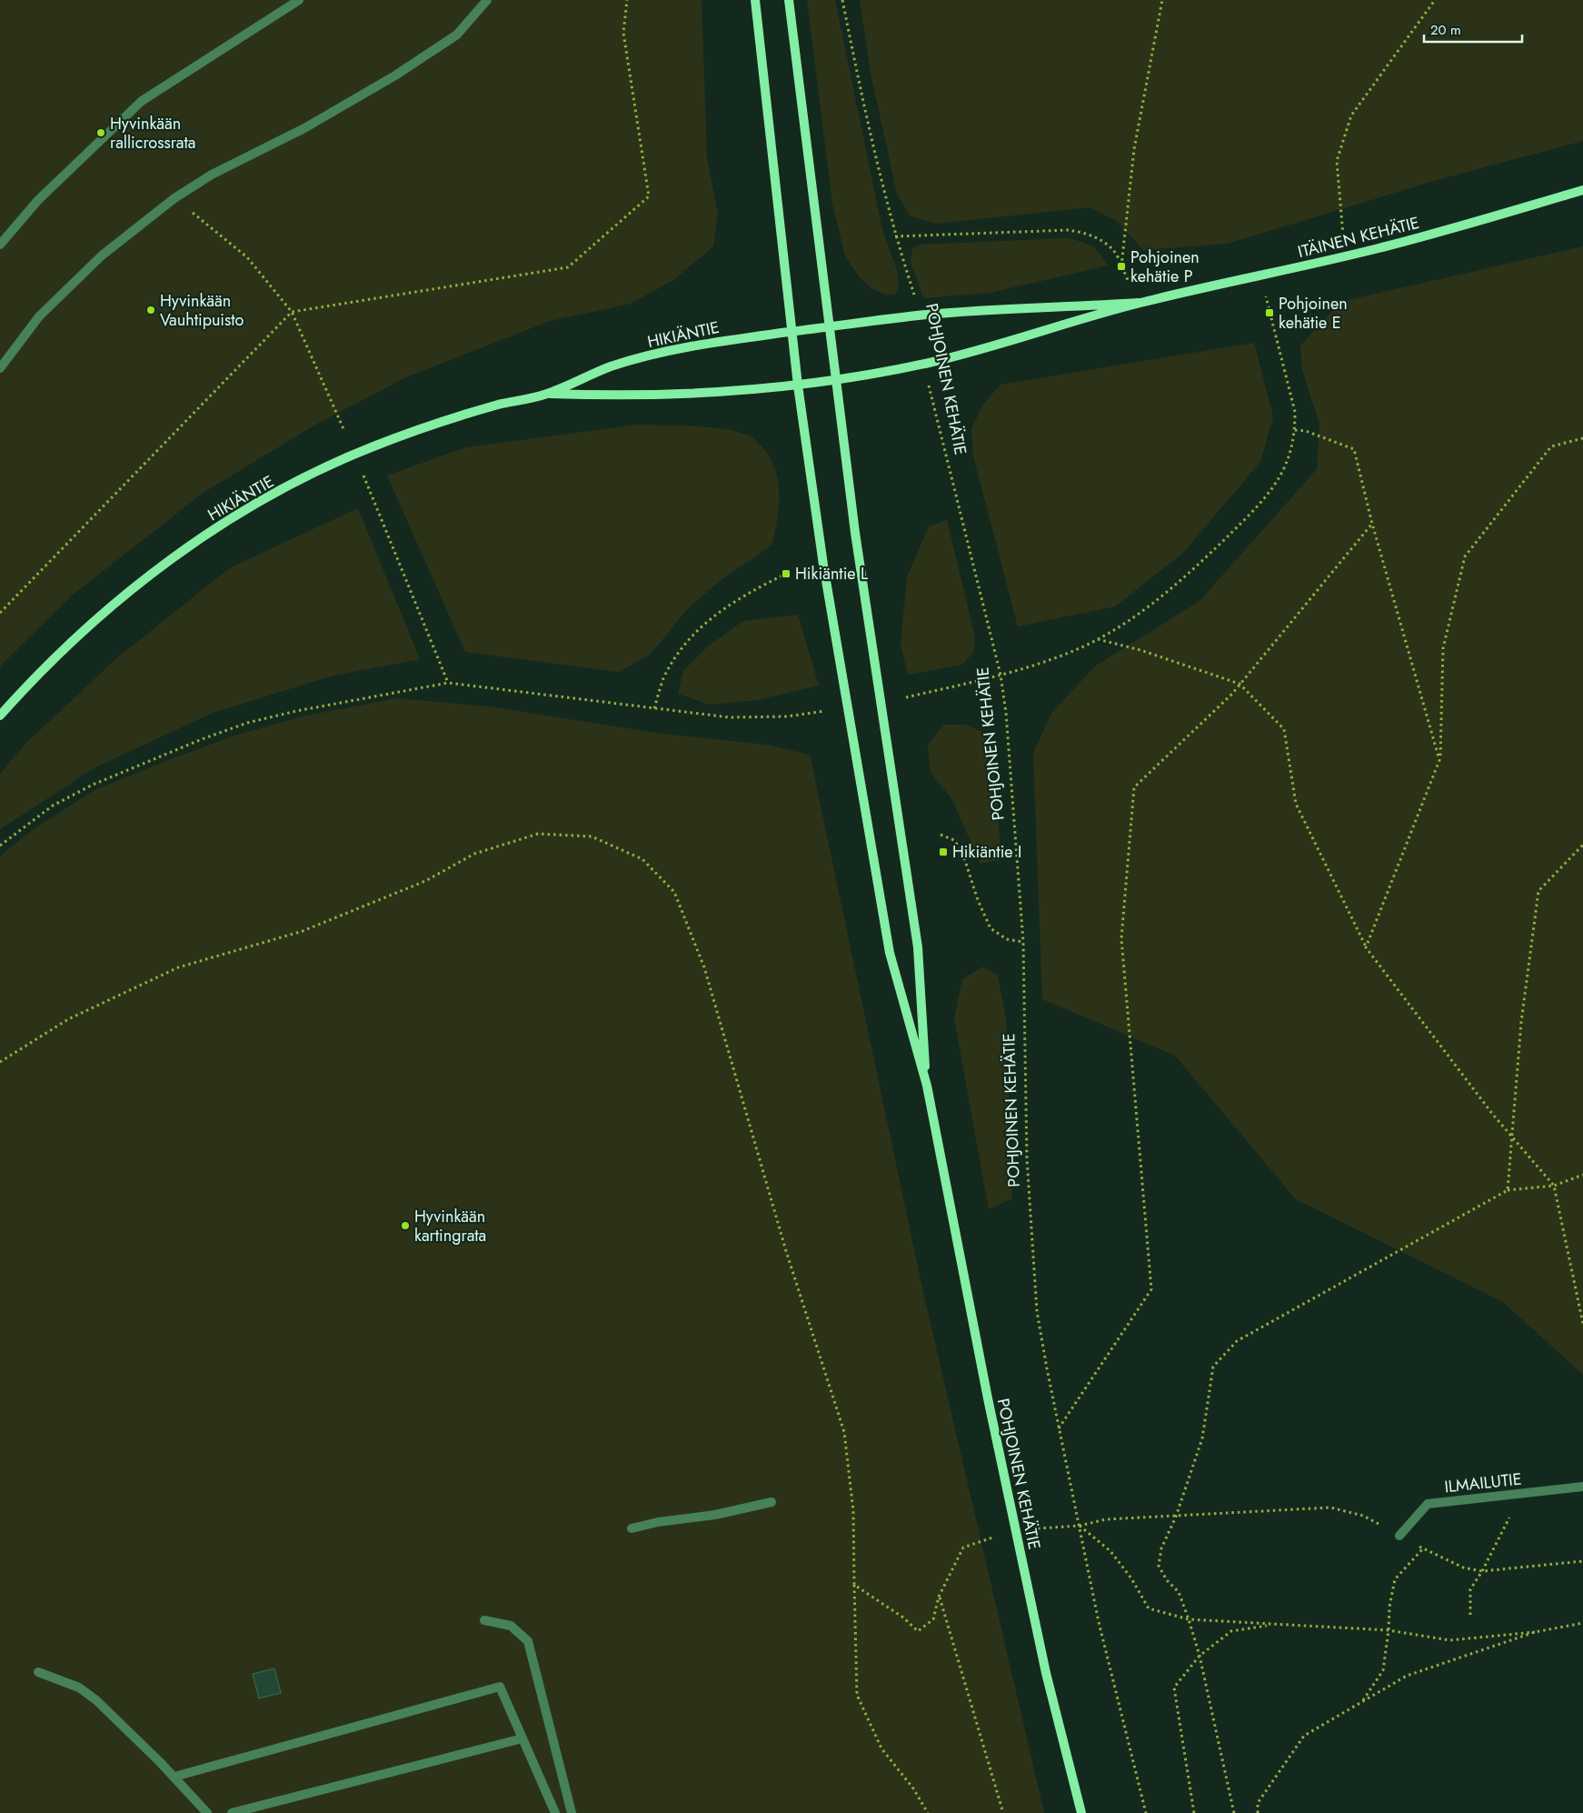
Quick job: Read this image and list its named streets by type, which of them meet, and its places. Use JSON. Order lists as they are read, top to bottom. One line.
{"streets":{"main road":["ITÄINEN KEHÄTIE","HIKIÄNTIE","POHJOINEN KEHÄTIE"],"street":["ILMAILUTIE"]},"crossings":[["ITÄINEN KEHÄTIE","HIKIÄNTIE"],["ITÄINEN KEHÄTIE","POHJOINEN KEHÄTIE"],["HIKIÄNTIE","POHJOINEN KEHÄTIE"]],"places":{"other":["Hyvinkään rallicrossrata","Hyvinkään Vauhtipuisto","Hyvinkään kartingrata"],"transit":["Pohjoinen kehätie P","Pohjoinen kehätie E","Hikiäntie L","Hikiäntie I"]},"scale_bar":"20 m"}
